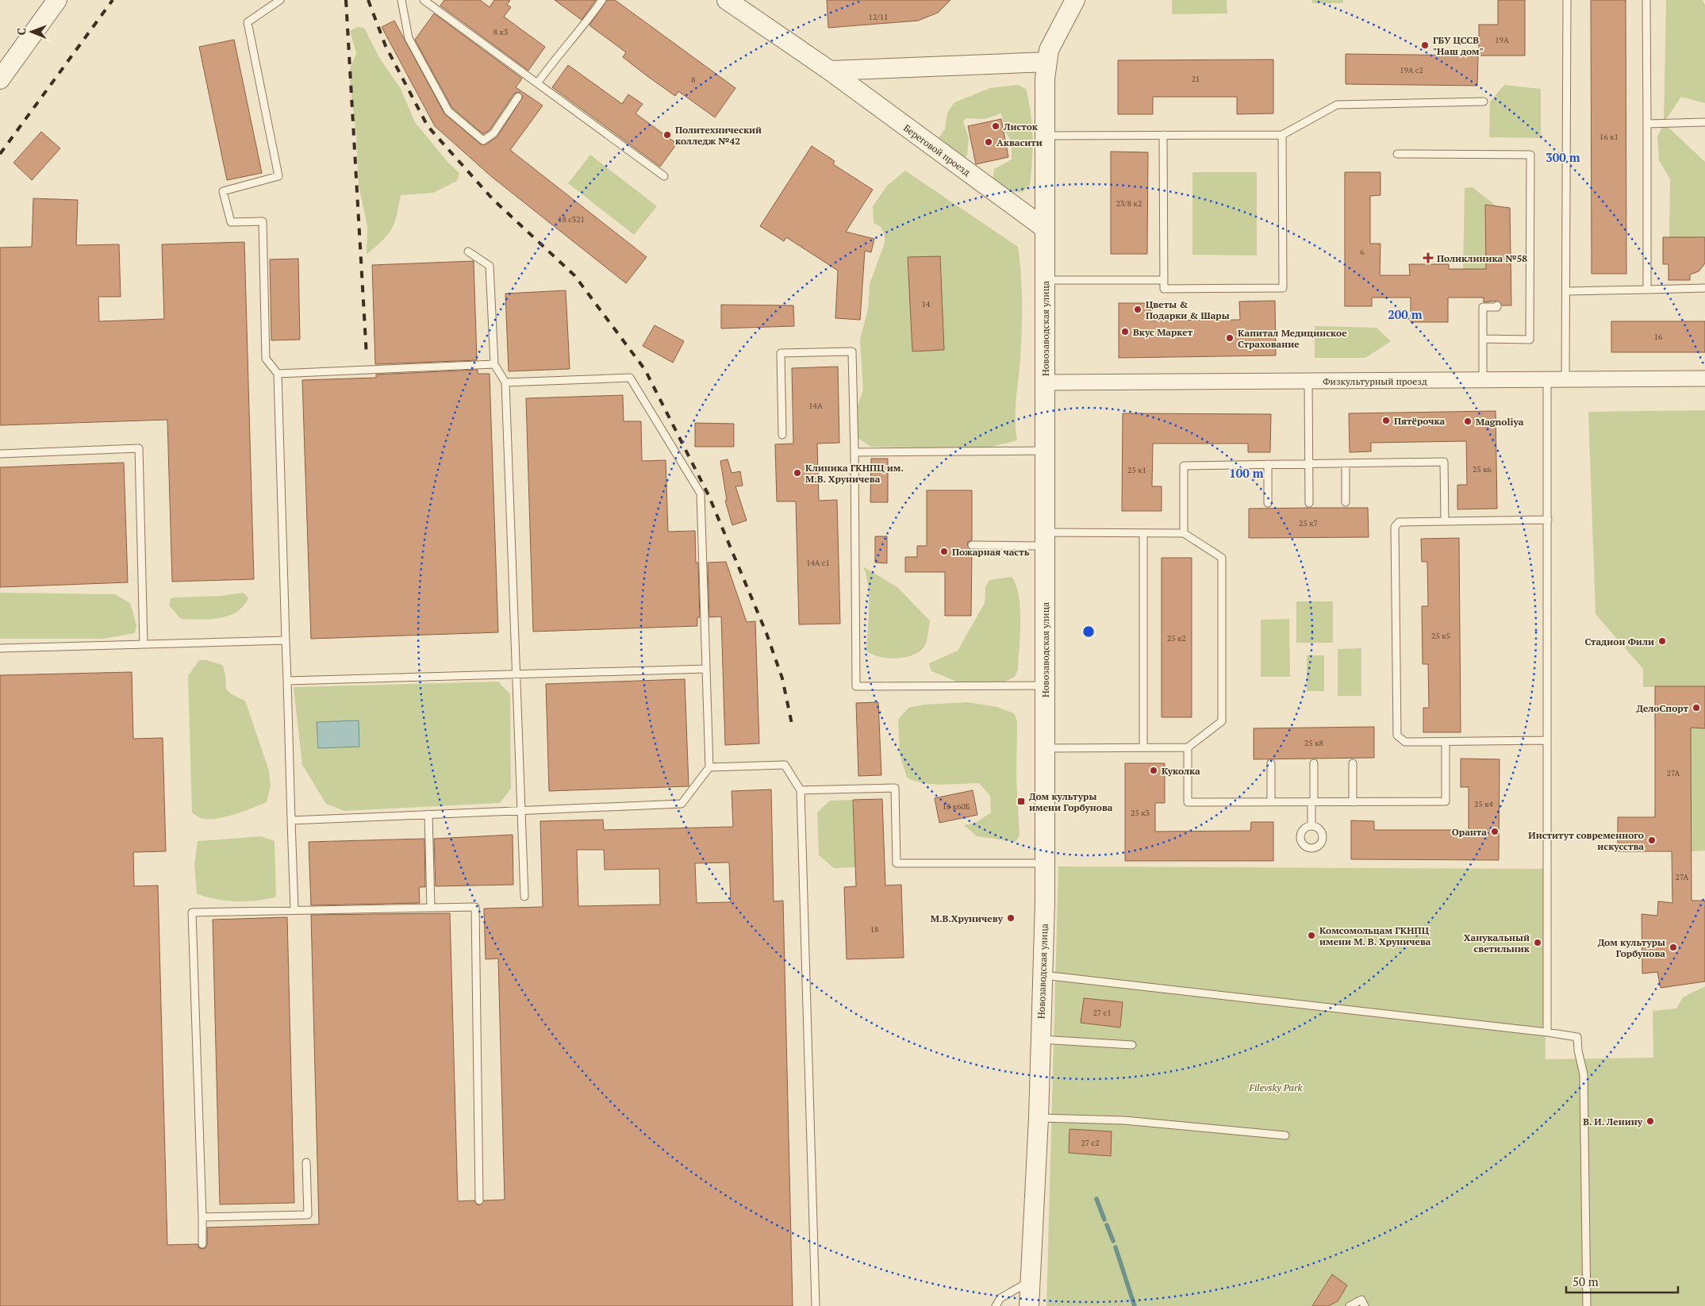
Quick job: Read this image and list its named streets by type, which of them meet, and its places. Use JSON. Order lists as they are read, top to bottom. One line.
{"streets":{"street":["Береговой проезд","Новозаводская улица","Физкультурный проезд"]},"crossings":[["Береговой проезд","Новозаводская улица"],["Новозаводская улица","Физкультурный проезд"]],"parks":["Filevsky Park"],"places":{"other":["ГБУ ЦССВ \"Наш дом\"","Листок","Политехнический колледж №42","Аквасити","Цветы & Подарки & Шары","Вкус Маркет","Капитал Медицинское Страхование","Пятёрочка","Magnoliya","Клиника ГКНПЦ им. М.В. Хруничева","Пожарная часть","Стадион Фили","ДелоСпорт","Куколка","Оранта","Институт современного искусства","М.В.Хруничеву","Комсомольцам ГКНПЦ имени М. В. Хруничева","Ханукальный светильник","Дом культуры Горбунова","В. И. Ленину"],"health":["Поликлиника №58"],"transit":["Дом культуры имени Горбунова"]},"house_numbers":["12/11","8 к3","19А","19А с2","21","8","16 к1","23/8 к2","18 с321","6","14","16","14А","25 к6","25 к1","25 к7","14А с1","25 к5","25 к2","25 к8","27А","25 к4","18 к60Б","25 к3","27А","18","27 с1","27 с2"],"scale_bar":"50 m","north":"left","rings":["300 m","200 m","100 m"]}
